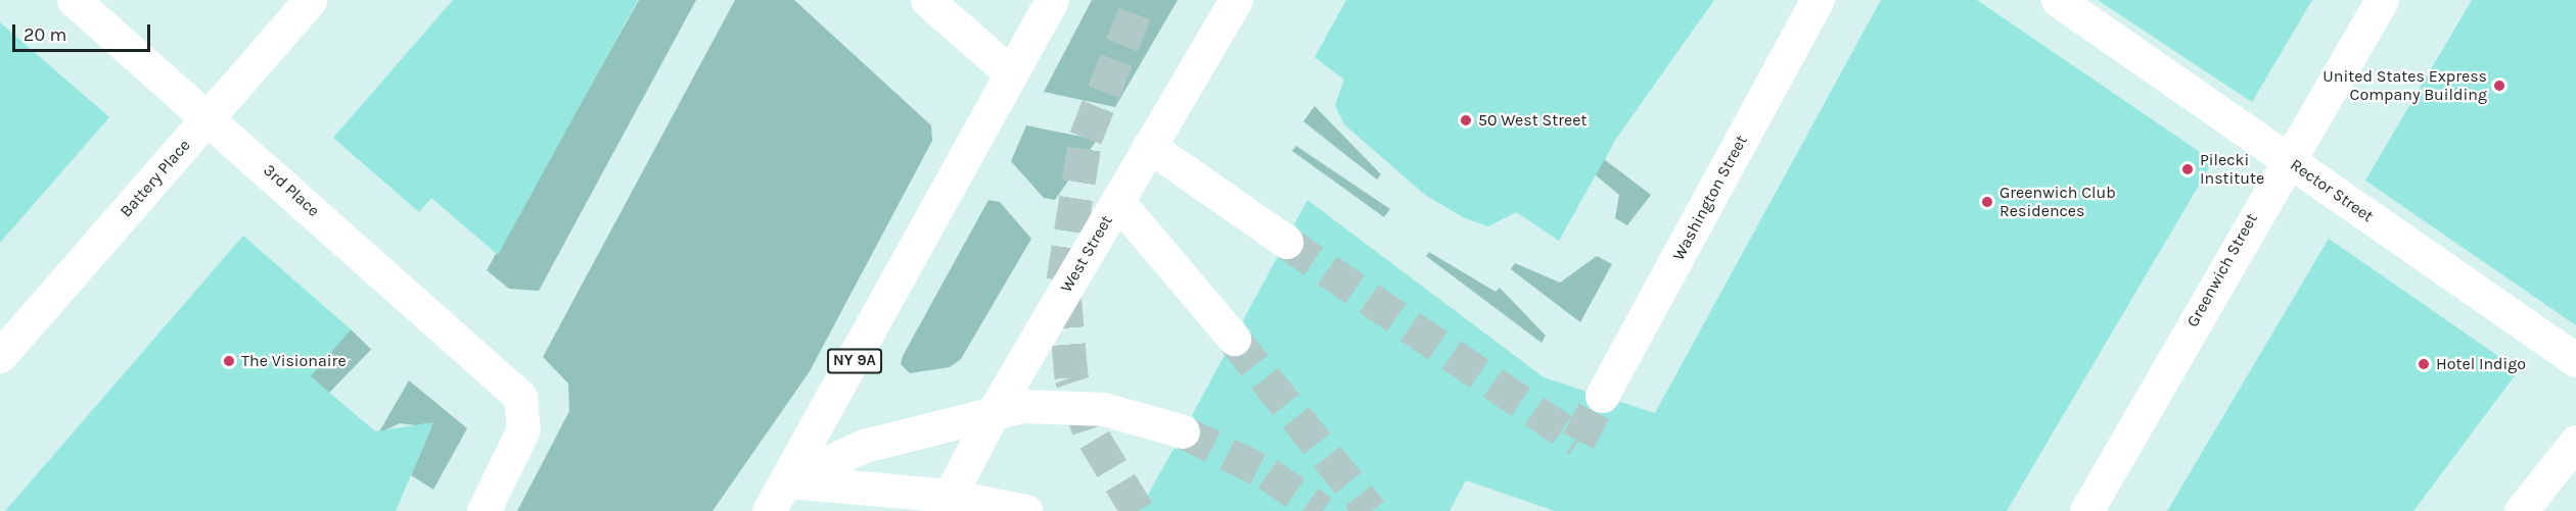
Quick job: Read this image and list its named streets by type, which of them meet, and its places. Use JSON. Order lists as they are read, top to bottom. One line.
{"streets":{"main road":["Battery Place","3rd Place","Rector Street","Washington Street","West Street","Greenwich Street","NY 9A"]},"crossings":[["Battery Place","3rd Place"],["Rector Street","Greenwich Street"]],"places":["United States Express Company Building","50 West Street","Pilecki Institute","Greenwich Club Residences","The Visionaire","Hotel Indigo"],"scale_bar":"20 m"}
